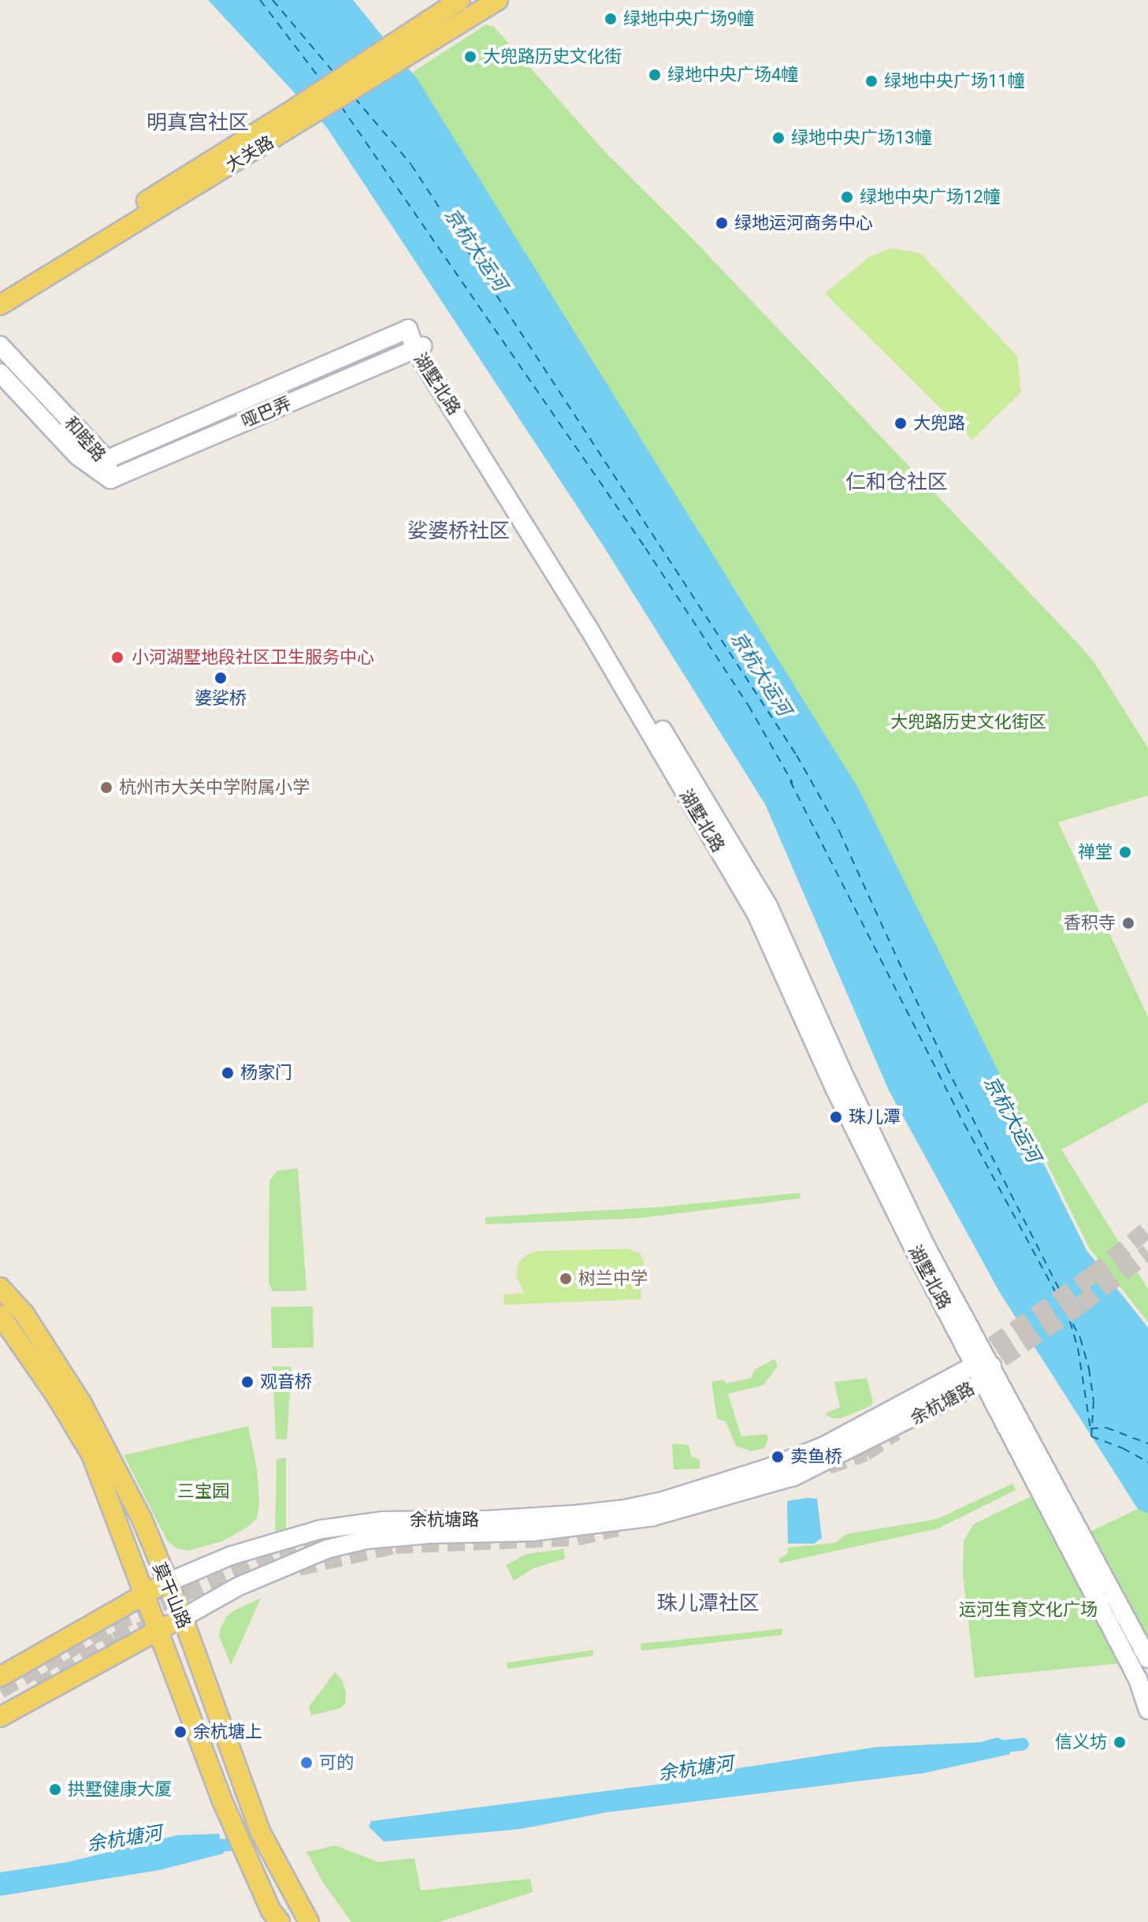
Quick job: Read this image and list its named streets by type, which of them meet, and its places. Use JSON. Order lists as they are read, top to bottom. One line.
{"streets":{"main road":["大关路","湖墅北路","哑巴弄","和睦路","余杭塘路","莫干山路"]},"crossings":[["湖墅北路","哑巴弄"],["湖墅北路","余杭塘路"],["哑巴弄","和睦路"],["余杭塘路","莫干山路"]],"districts":["明真宫社区","仁和仓社区","娑婆桥社区","珠儿潭社区"],"water":["京杭大运河","余杭塘河"],"parks":["大兜路历史文化街区","三宝园","运河生育文化广场"],"places":["绿地中央广场9幢","大兜路历史文化街","绿地中央广场4幢","绿地中央广场11幢","绿地中央广场13幢","绿地中央广场12幢","绿地运河商务中心","大兜路","小河湖墅地段社区卫生服务中心","婆娑桥","杭州市大关中学附属小学","禅堂","香积寺","杨家门","珠儿潭","树兰中学","观音桥","卖鱼桥","余杭塘上","信义坊","可的","拱墅健康大厦"]}
